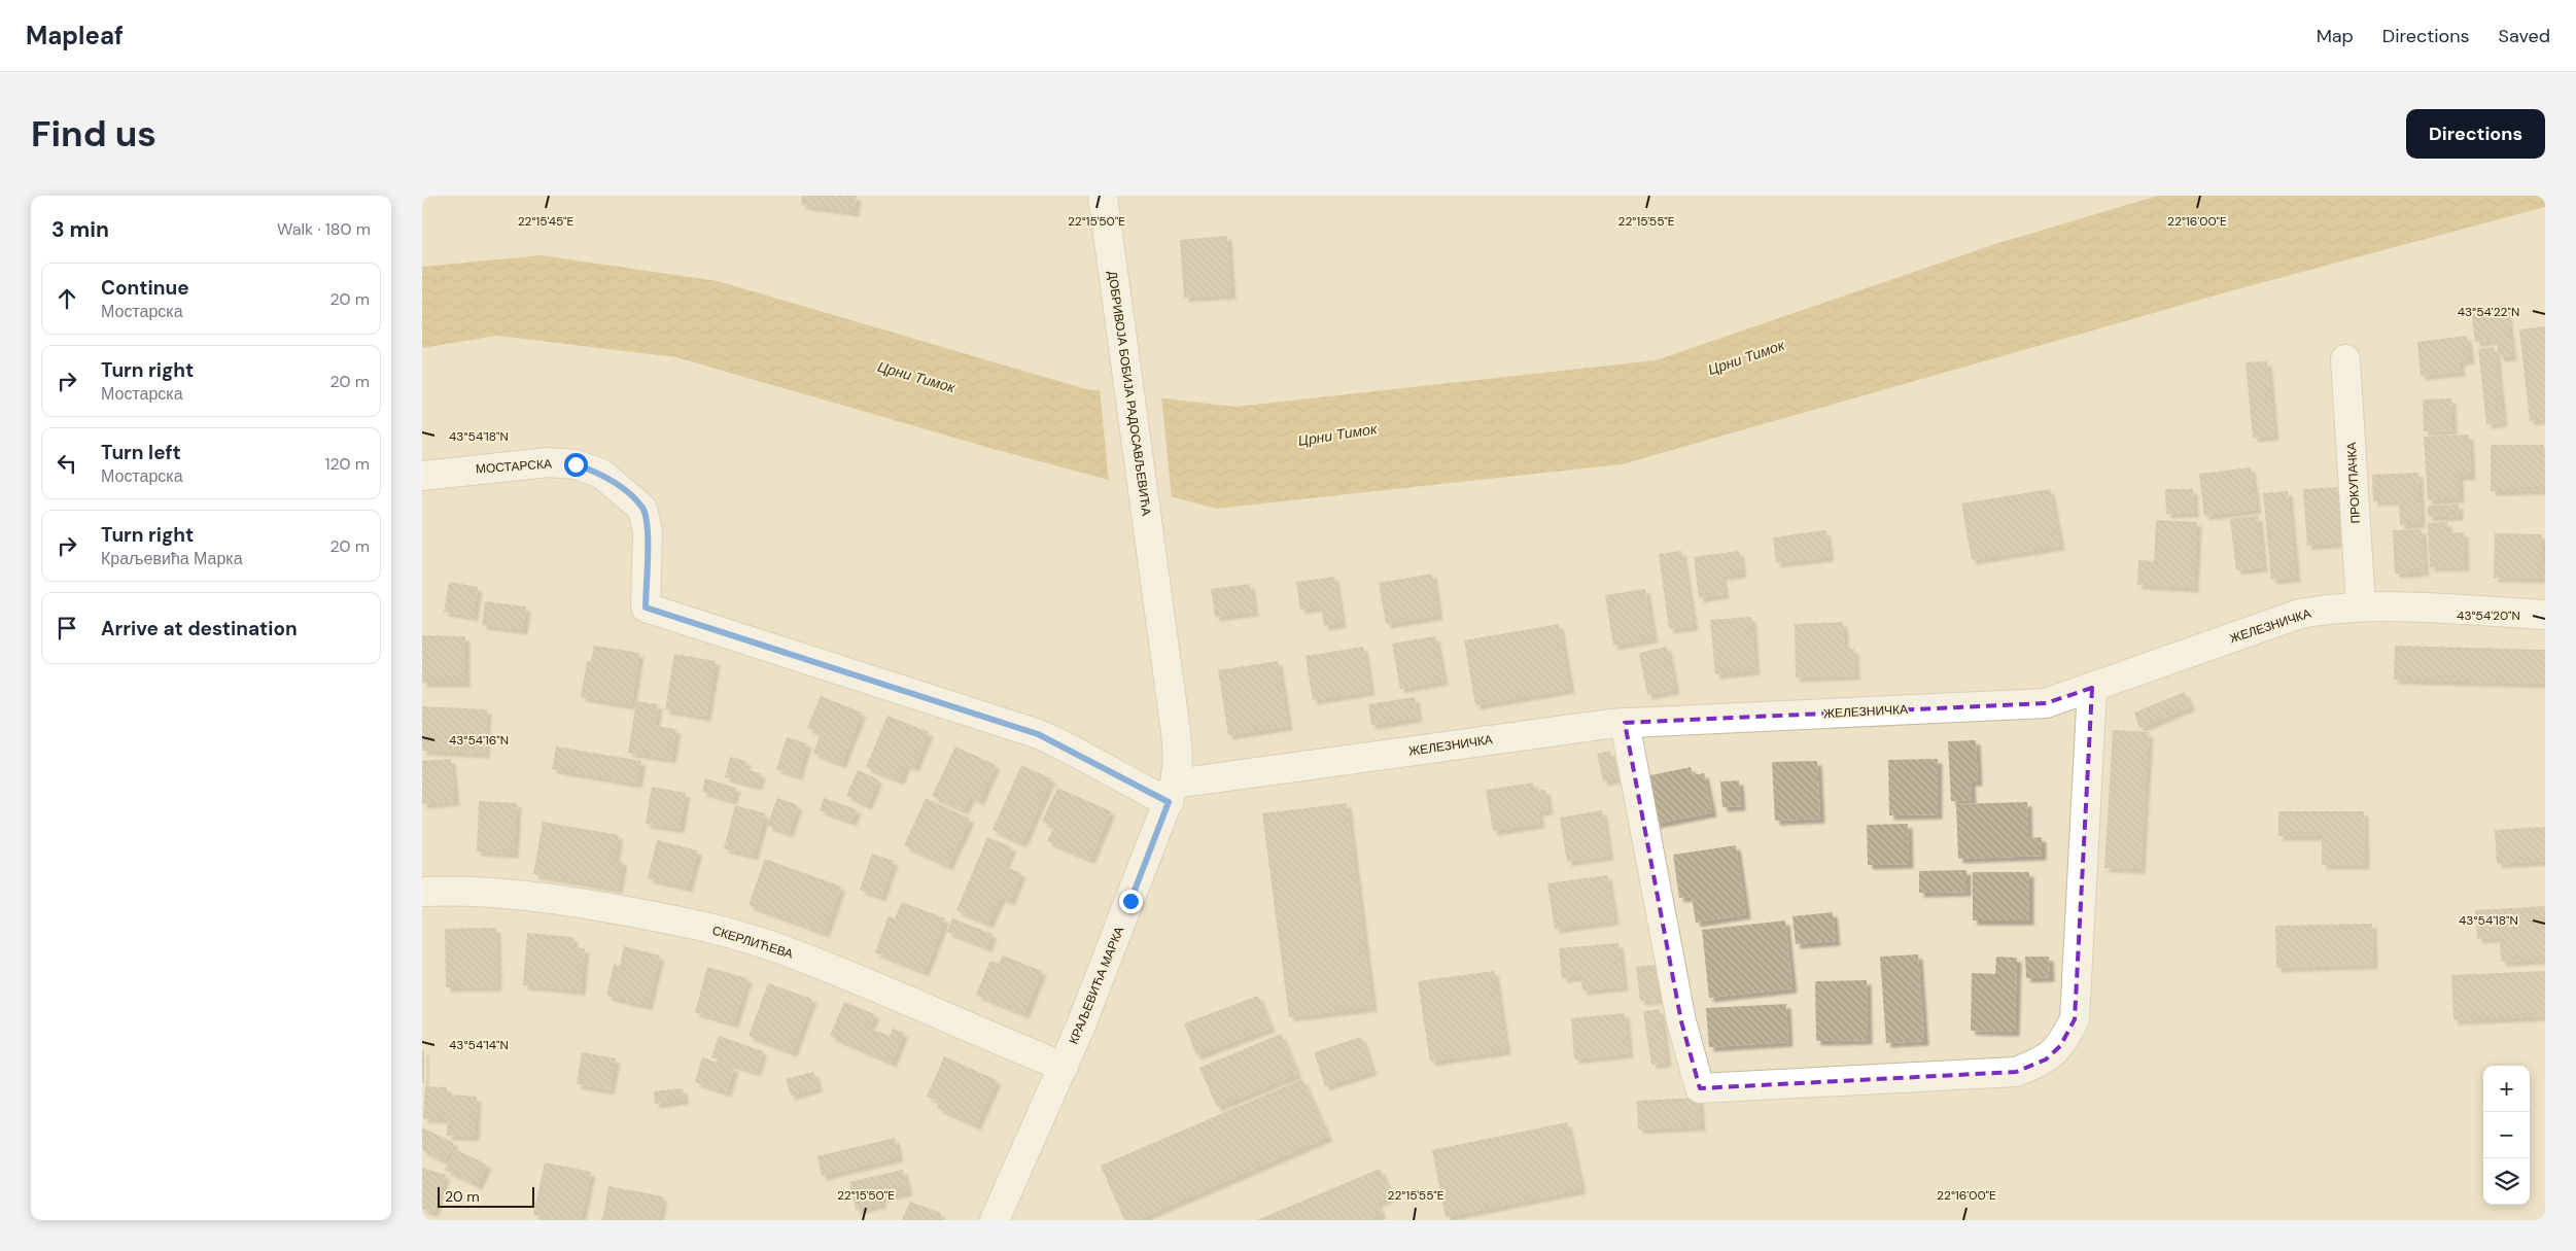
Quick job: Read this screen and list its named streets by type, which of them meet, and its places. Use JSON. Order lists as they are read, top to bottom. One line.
{"streets":{"street":["ДОБРИВОЈА БОБИЈА РАДОСАВЉЕВИЋА","МОСТАРСКА","ПРОКУПАЧКА","ЖЕЛЕЗНИЧКА","СКЕРЛИЋЕВА","КРАЉЕВИЋА МАРКА"]},"crossings":[["ДОБРИВОЈА БОБИЈА РАДОСАВЉЕВИЋА","КРАЉЕВИЋА МАРКА"],["МОСТАРСКА","ЖЕЛЕЗНИЧКА"],["МОСТАРСКА","КРАЉЕВИЋА МАРКА"],["ПРОКУПАЧКА","ЖЕЛЕЗНИЧКА"],["ЖЕЛЕЗНИЧКА","КРАЉЕВИЋА МАРКА"],["СКЕРЛИЋЕВА","КРАЉЕВИЋА МАРКА"]],"water":["Црни Тимок"],"scale_bar":"20 m","page":{"header":"Mapleaf","nav":["Map","Directions","Saved"],"buttons":"Directions","title":"Find us","heading":["3 min","Walk · 180 m"],"list":[["Continue","Мостарска","20 m"],["Turn right","Мостарска","20 m"],["Turn left","Мостарска","120 m"],["Turn right","Краљевића Марка","20 m"],"Arrive at destination"],"map_buttons":["+","−"],"scale":"20 m"},"coordinates":["22°15'45\"E","22°15'50\"E","22°15'55\"E","22°16'00\"E","43°54'22\"N","43°54'18\"N","43°54'20\"N","43°54'16\"N","43°54'14\"N"]}
